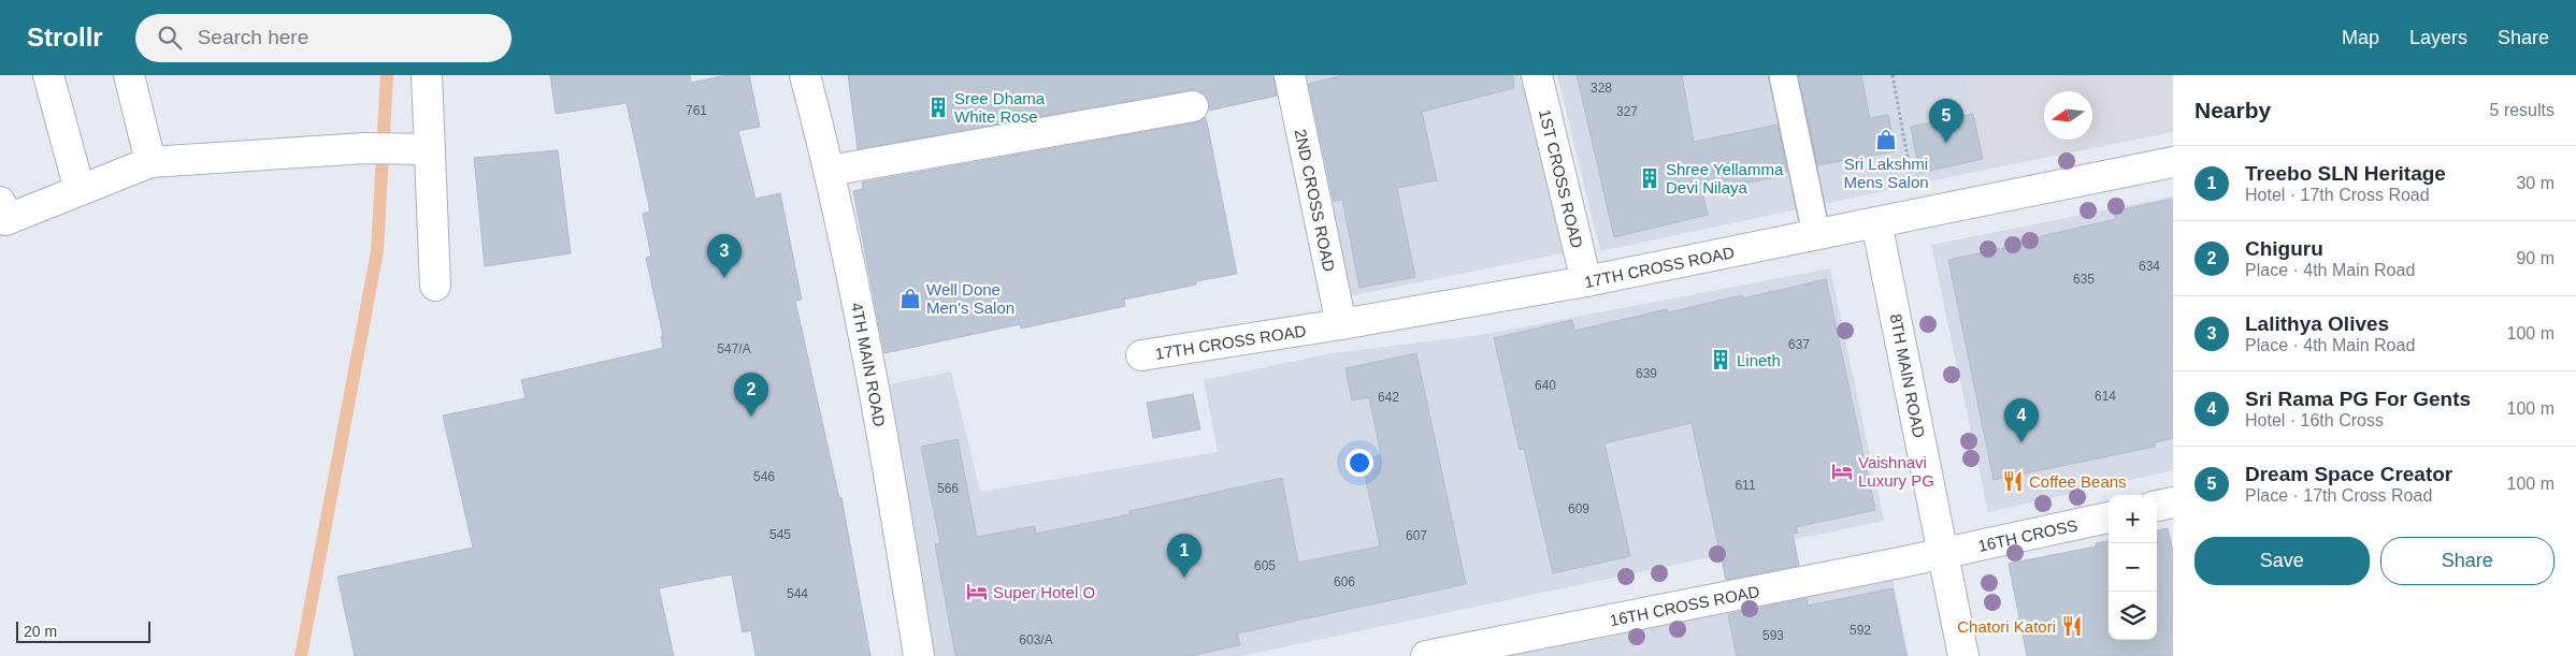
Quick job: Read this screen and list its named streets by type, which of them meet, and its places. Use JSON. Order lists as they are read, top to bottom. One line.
{"streets":{"street":["1ST CROSS ROAD","2ND CROSS ROAD","17TH CROSS ROAD","4TH MAIN ROAD","8TH MAIN ROAD","16TH CROSS","16TH CROSS ROAD"]},"crossings":[["1ST CROSS ROAD","17TH CROSS ROAD"],["2ND CROSS ROAD","17TH CROSS ROAD"],["17TH CROSS ROAD","8TH MAIN ROAD"],["8TH MAIN ROAD","16TH CROSS"],["8TH MAIN ROAD","16TH CROSS ROAD"],["16TH CROSS","16TH CROSS ROAD"]],"places":{"building":["Sree Dhama White Rose","Shree Yellamma Devi Nilaya","Lineth"],"shop":["Sri Lakshmi Mens Salon","Well Done Men's Salon"],"hotel":["Vaishnavi Luxury PG","Super Hotel O"],"restaurant":["Coffee Beans","Chatori Katori"]},"house_numbers":["328","761","327","634","635","637","547/A","639","640","614","642","546","611","566","609","545","607","605","606","544","592","593","603/A"],"scale_bar":"20 m","north":"left","page":{"header":"Strollr","search":"Search here","nav":["Map","Layers","Share"],"heading":["Nearby","5 results"],"pins":["5","3","2","4","1"],"list":[{"mark":"1","name":"Treebo SLN Heritage","note":"Hotel · 17th Cross Road","value":"30 m"},{"mark":"2","name":"Chiguru","note":"Place · 4th Main Road","value":"90 m"},{"mark":"3","name":"Lalithya Olives","note":"Place · 4th Main Road","value":"100 m"},{"mark":"4","name":"Sri Rama PG For Gents","note":"Hotel · 16th Cross","value":"100 m"},{"mark":"5","name":"Dream Space Creator","note":"Place · 17th Cross Road","value":"100 m"}],"map_buttons":["+","−"],"buttons":["Save","Share"],"scale":"20 m"}}
